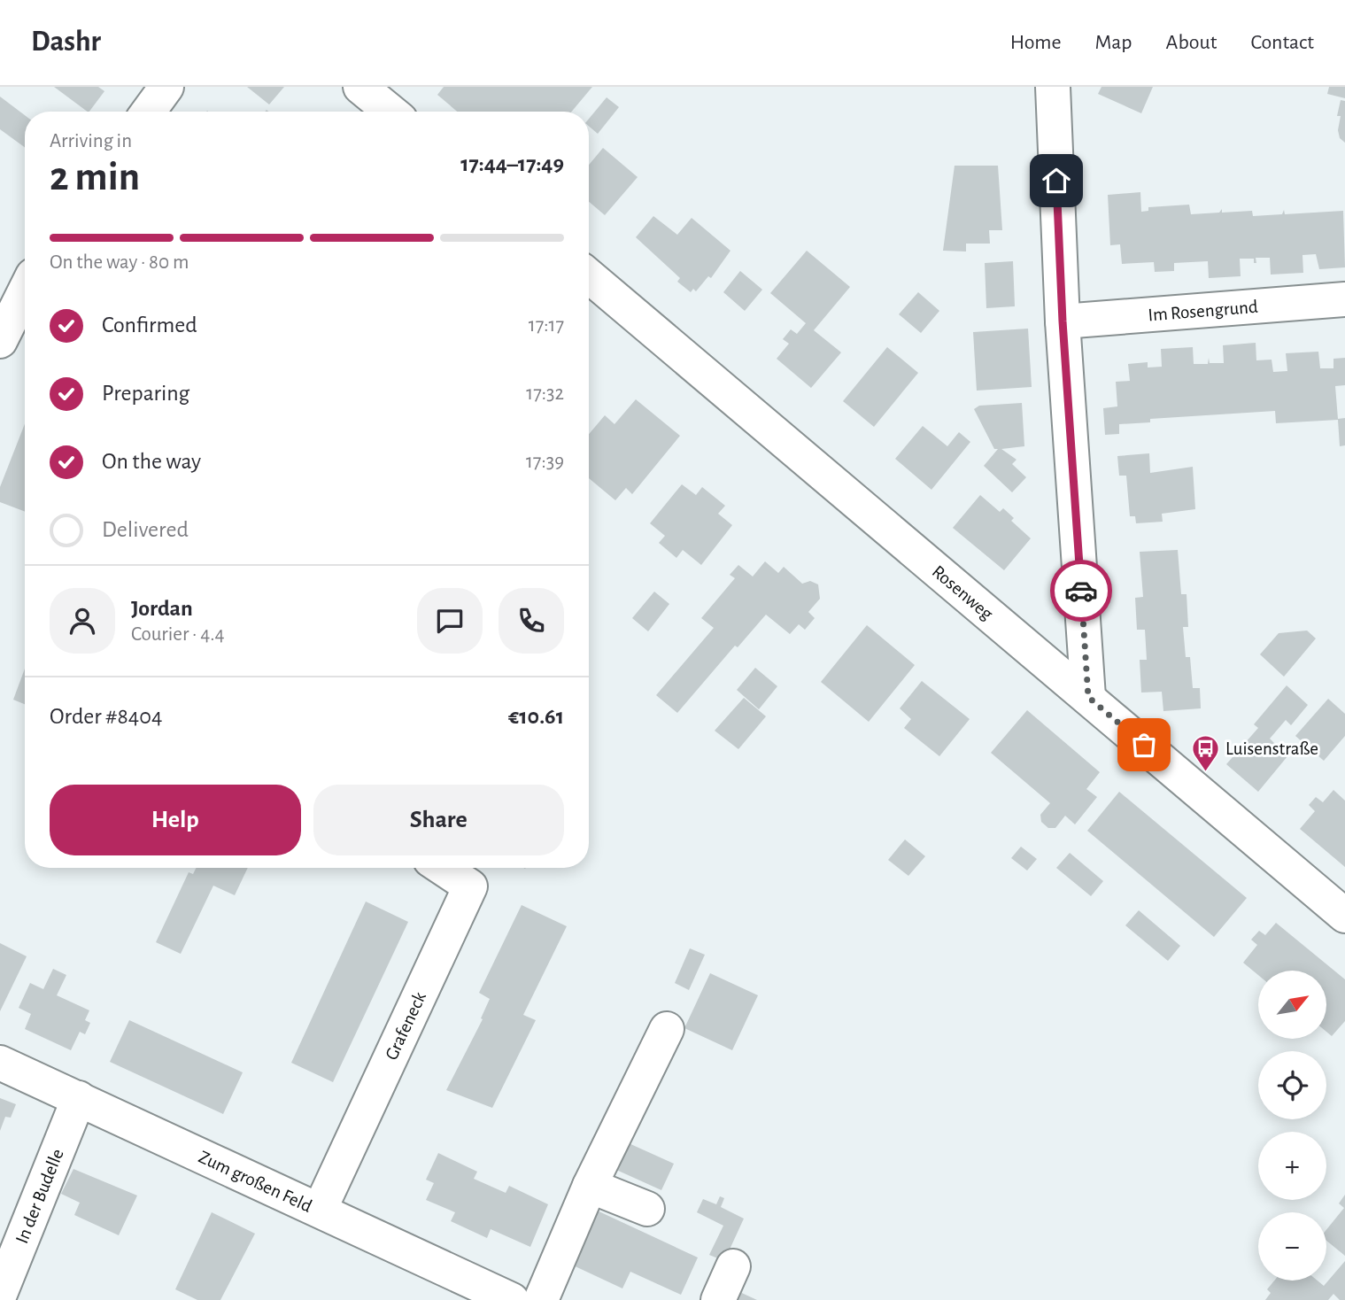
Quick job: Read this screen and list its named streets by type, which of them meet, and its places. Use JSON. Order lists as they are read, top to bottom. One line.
{"streets":{"street":["Im Rosengrund","Rosenweg","Grafeneck","Zum großen Feld","In der Budelle"]},"crossings":[["Grafeneck","Zum großen Feld"],["Zum großen Feld","In der Budelle"]],"places":{"bus stop":["Luisenstraße"]},"north":"top right","page":{"header":"Dashr","nav":["Home","Map","About","Contact"],"heading":["2 min","Arriving in","17:44–17:49"],"panel":["Jordan","Courier · 4.4","Order #8404","€10.61"],"bar":"On the way · 80 m","list":[["Confirmed","17:17"],["Preparing","17:32"],["On the way","17:39"],"Delivered"],"buttons":["Help","Share"],"map_buttons":["+","−"]}}
